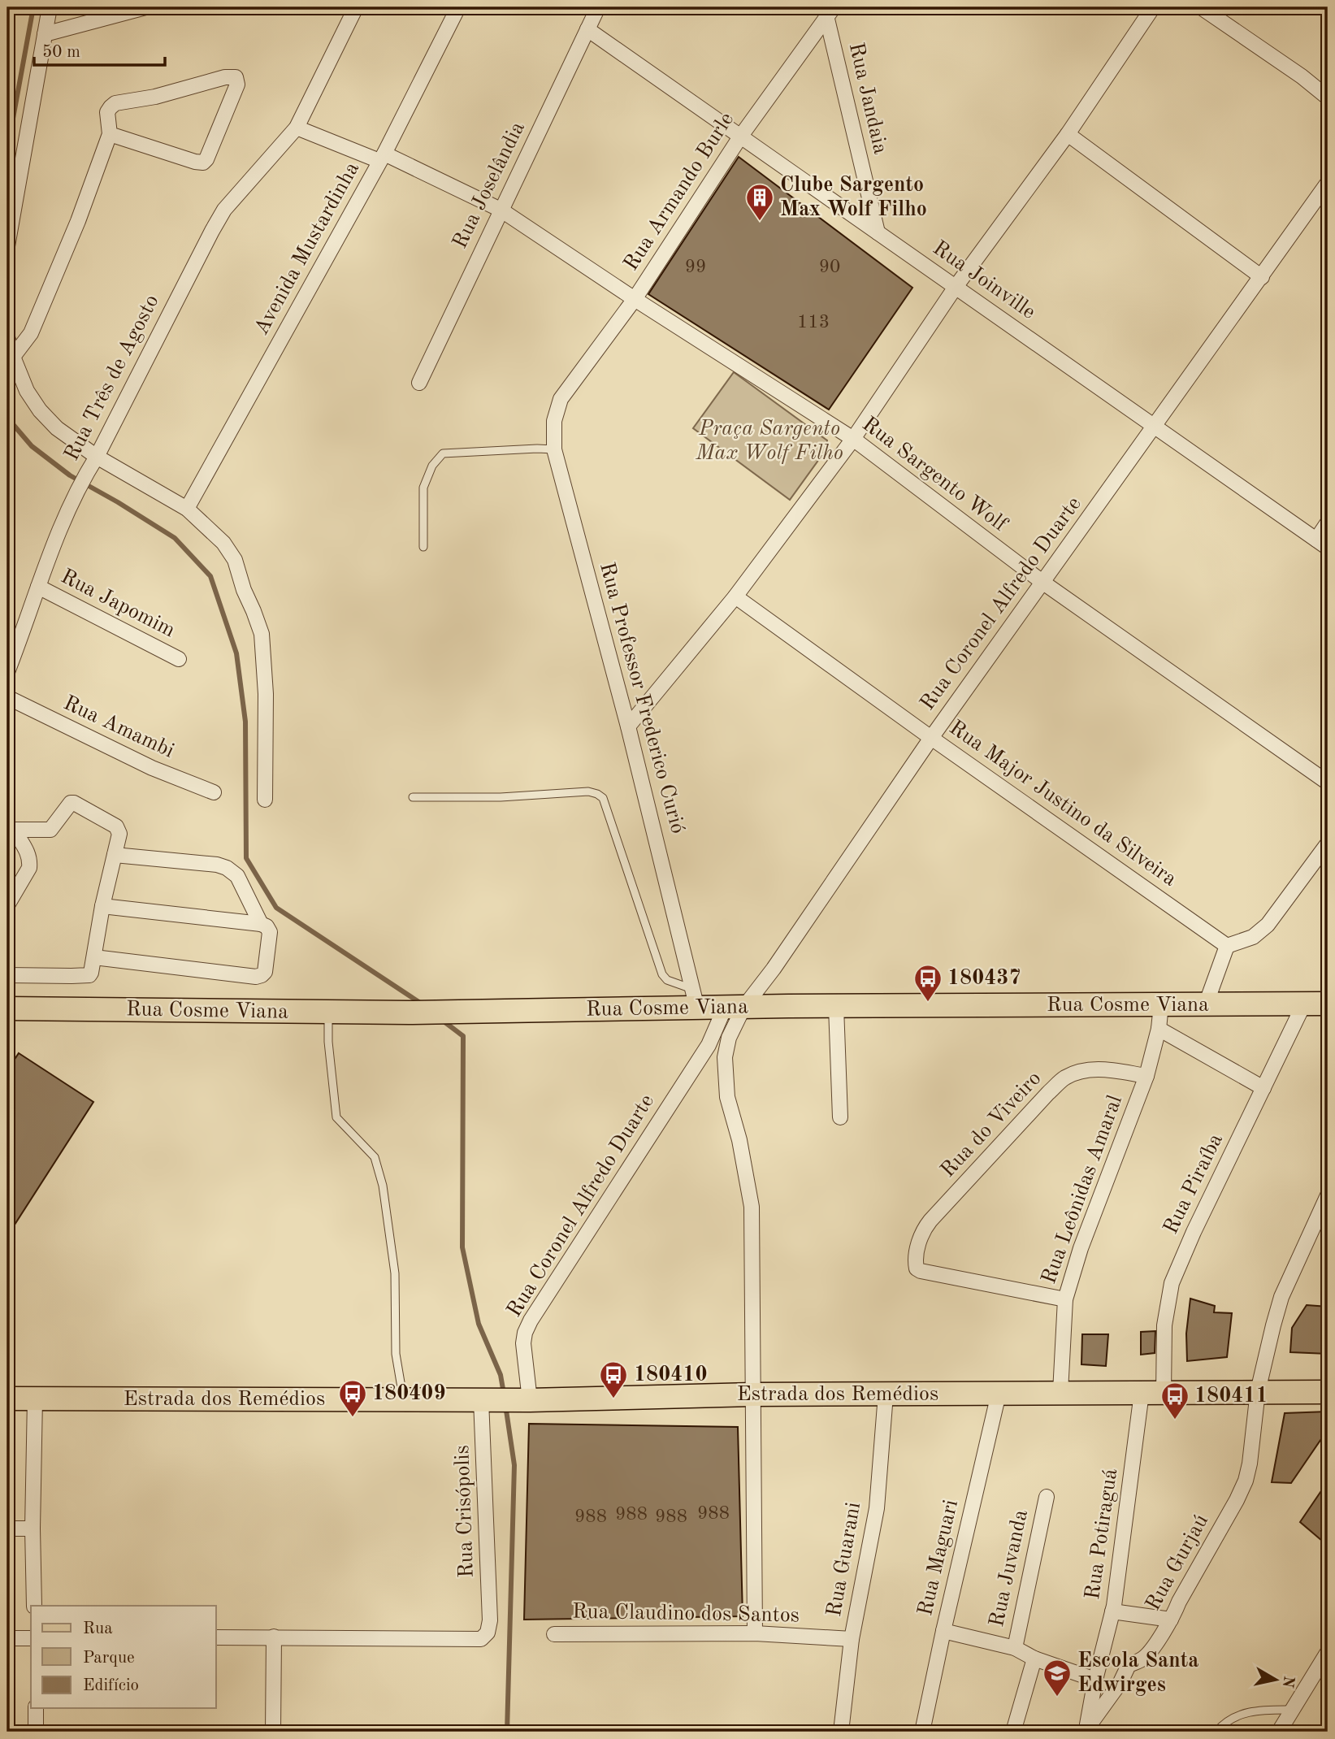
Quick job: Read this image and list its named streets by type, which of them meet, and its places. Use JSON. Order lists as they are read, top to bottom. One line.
{"streets":{"main road":["Rua Cosme Viana","Estrada dos Remédios"],"street":["Rua Jandaia","Rua Joselândia","Rua Armando Burle","Avenida Mustardinha","Rua Joinville","Rua Três de Agosto","Rua Sargento Wolf","Rua Japomim","Rua Coronel Alfredo Duarte","Rua Professor Frederico Curió","Rua Amambi","Rua Major Justino da Silveira","Rua do Viveiro","Rua Piraíba","Rua Leônidas Amaral","Rua Crisópolis","Rua Potiraguá","Rua Maguari","Rua Guarani","Rua Gurjaú","Rua Juvanda","Rua Claudino dos Santos"]},"crossings":[["Rua Jandaia","Rua Armando Burle"],["Rua Jandaia","Rua Joinville"],["Rua Joselândia","Rua Joinville"],["Rua Joselândia","Rua Sargento Wolf"],["Rua Armando Burle","Rua Joinville"],["Rua Armando Burle","Rua Sargento Wolf"],["Rua Armando Burle","Rua Professor Frederico Curió"],["Avenida Mustardinha","Rua Sargento Wolf"],["Rua Joinville","Rua Coronel Alfredo Duarte"],["Rua Três de Agosto","Rua Sargento Wolf"],["Rua Três de Agosto","Rua Japomim"],["Rua Sargento Wolf","Rua Coronel Alfredo Duarte"],["Rua Coronel Alfredo Duarte","Rua Major Justino da Silveira"],["Rua Coronel Alfredo Duarte","Rua Cosme Viana"],["Rua Coronel Alfredo Duarte","Estrada dos Remédios"],["Rua Professor Frederico Curió","Rua Cosme Viana"],["Rua Cosme Viana","Rua Piraíba"],["Rua Cosme Viana","Rua Leônidas Amaral"],["Rua do Viveiro","Rua Leônidas Amaral"],["Rua Piraíba","Estrada dos Remédios"],["Rua Piraíba","Rua Potiraguá"],["Rua Leônidas Amaral","Estrada dos Remédios"],["Estrada dos Remédios","Rua Crisópolis"],["Estrada dos Remédios","Rua Potiraguá"],["Estrada dos Remédios","Rua Maguari"],["Estrada dos Remédios","Rua Guarani"],["Estrada dos Remédios","Rua Gurjaú"],["Rua Potiraguá","Rua Gurjaú"],["Rua Guarani","Rua Claudino dos Santos"]],"parks":["Praça Sargento Max Wolf Filho"],"places":{"building":["Clube Sargento Max Wolf Filho"],"bus stop":["180437","180410","180409","180411"],"school or university":["Escola Santa Edwirges"]},"house_numbers":["99","90","113","988","988","988","988"],"legend":["Rua","Parque","Edifício"],"scale_bar":"50 m","north":"right"}
